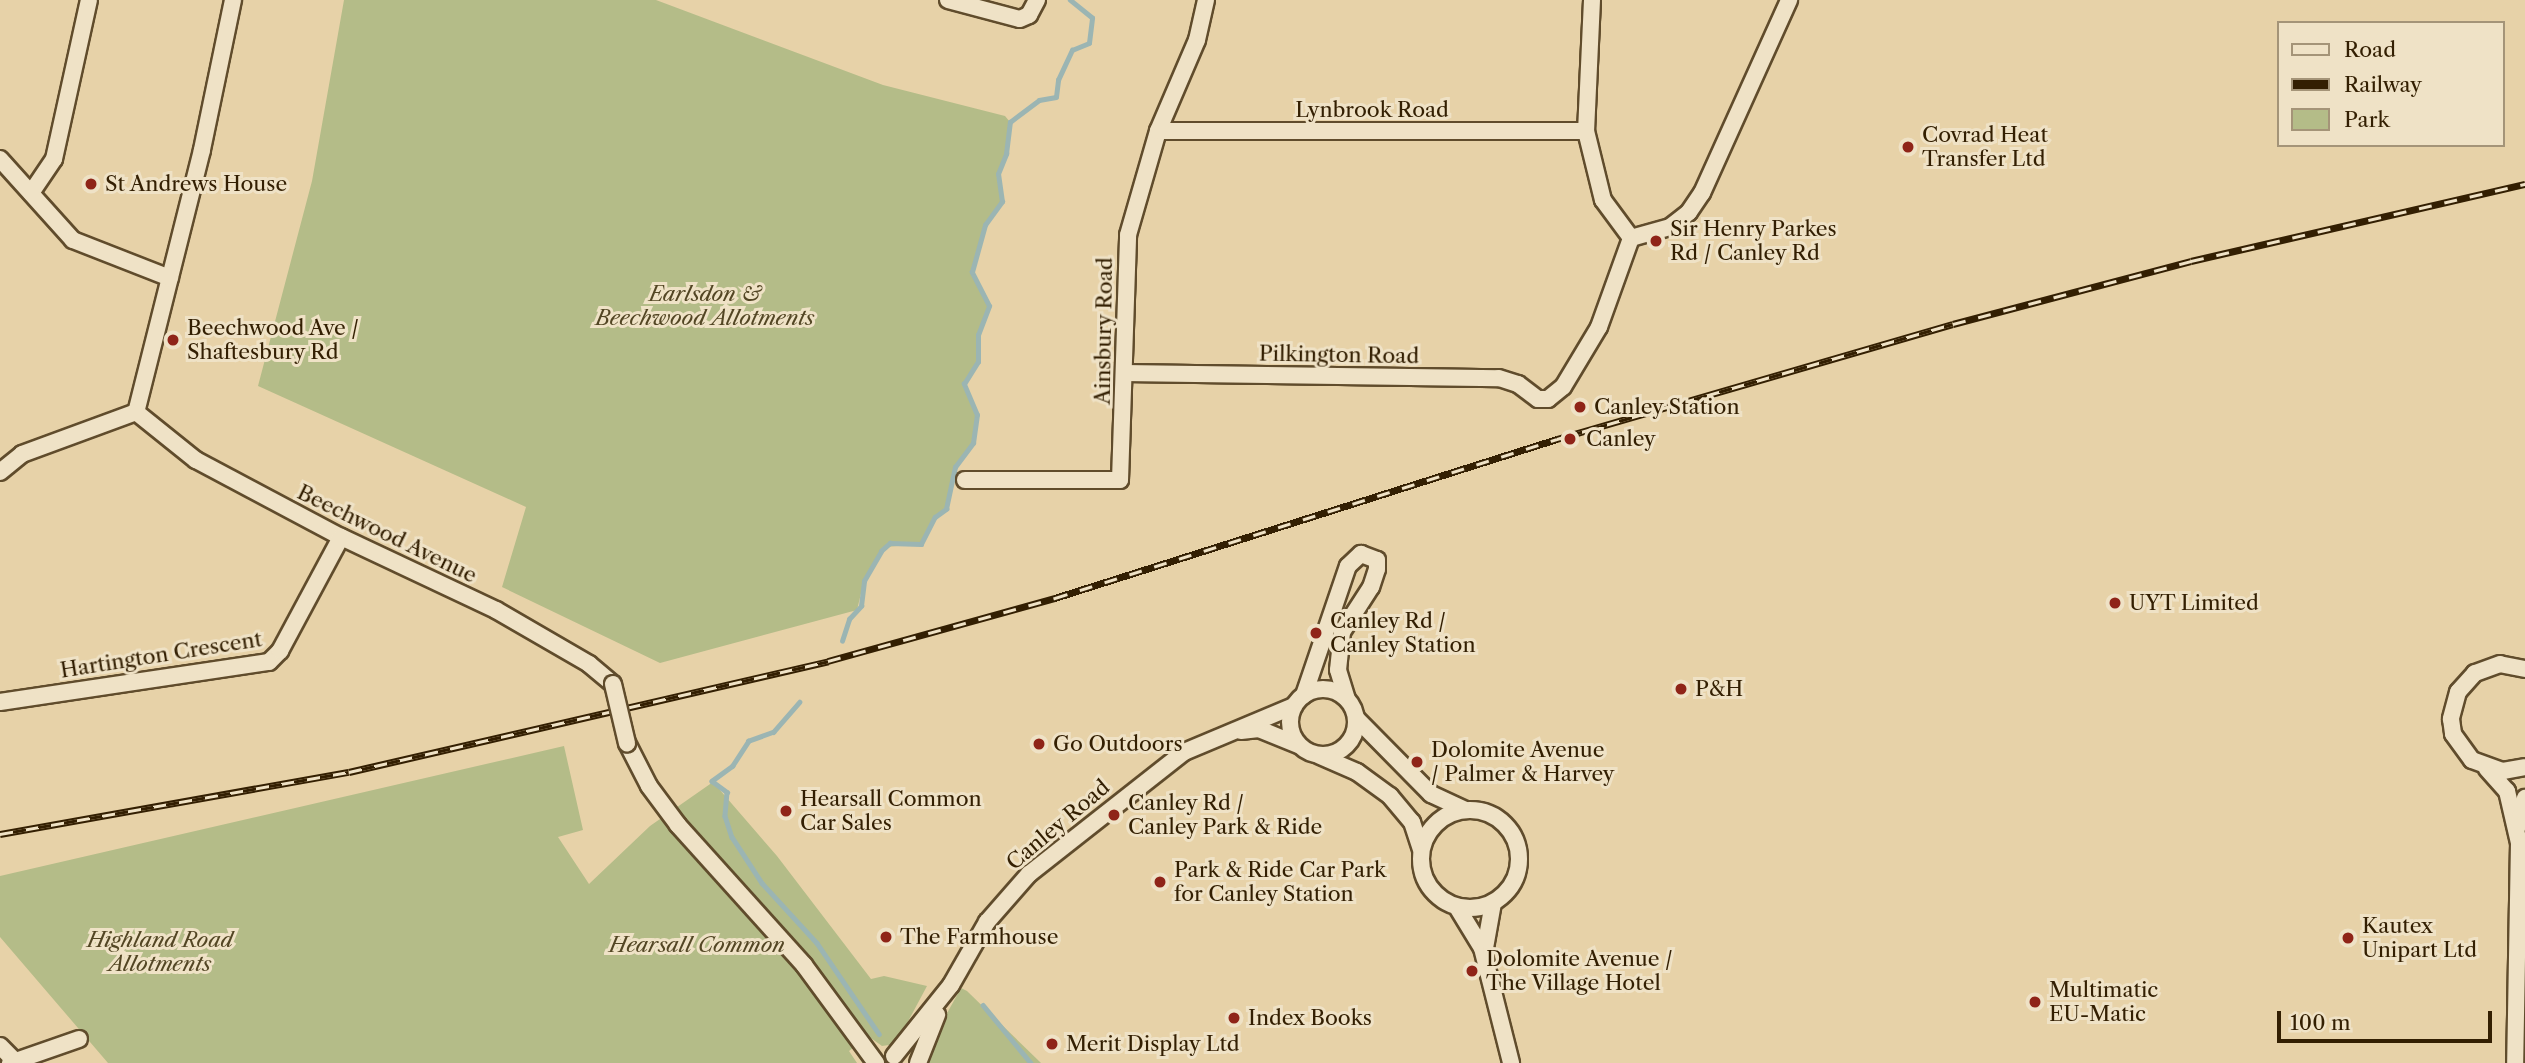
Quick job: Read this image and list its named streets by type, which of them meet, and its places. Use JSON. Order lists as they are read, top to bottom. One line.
{"streets":{"street":["Lynbrook Road","Ainsbury Road","Pilkington Road","Beechwood Avenue","Hartington Crescent","Canley Road"]},"crossings":[["Lynbrook Road","Ainsbury Road"],["Ainsbury Road","Pilkington Road"],["Beechwood Avenue","Hartington Crescent"],["Beechwood Avenue","Canley Road"]],"parks":["Earlsdon & Beechwood Allotments","Highland Road Allotments","Hearsall Common"],"places":["Covrad Heat Transfer Ltd","St Andrews House","Sir Henry Parkes Rd / Canley Rd","Beechwood Ave / Shaftesbury Rd","Canley Station","Canley","UYT Limited","Canley Rd / Canley Station","P&H","Go Outdoors","Dolomite Avenue / Palmer & Harvey","Hearsall Common Car Sales","Canley Rd / Canley Park & Ride","Park & Ride Car Park for Canley Station","The Farmhouse","Kautex Unipart Ltd","Dolomite Avenue / The Village Hotel","Multimatic EU-Matic","Index Books","Merit Display Ltd"],"legend":["Road","Railway","Park"],"scale_bar":"100 m"}
